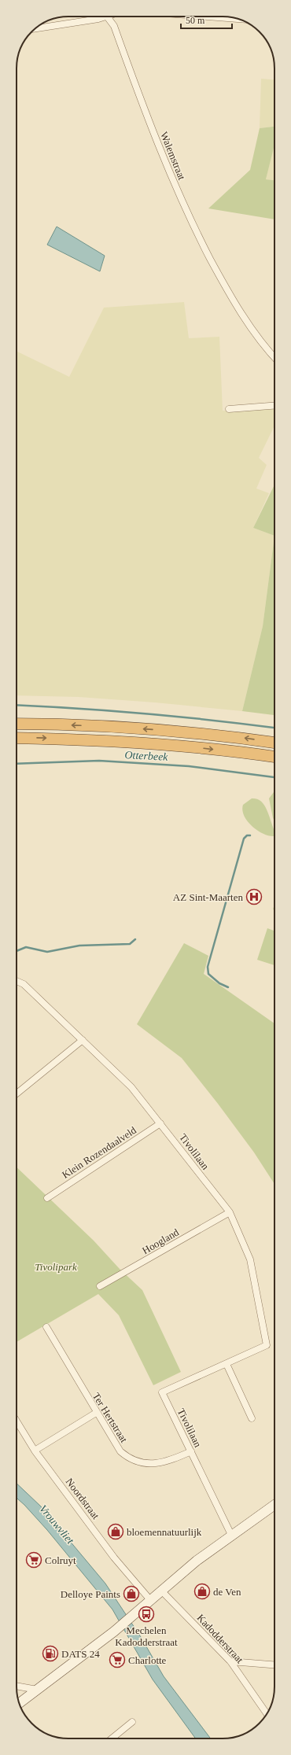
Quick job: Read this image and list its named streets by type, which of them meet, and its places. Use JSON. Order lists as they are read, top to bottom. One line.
{"streets":{"street":["Walemstraat","Tivolilaan","Klein Rozendaalveld","Hoogland","Ter Hertstraat","Noordstraat","Kadodderstraat"]},"crossings":[["Tivolilaan","Klein Rozendaalveld"],["Tivolilaan","Hoogland"],["Tivolilaan","Ter Hertstraat"]],"water":["Otterbeek","Vrouwvliet"],"parks":["Tivolipark"],"places":{"hospital":["AZ Sint-Maarten"],"shop":["bloemennatuurlijk","de Ven","Delloye Paints"],"supermarket":["Colruyt","Charlotte"],"bus stop":["Mechelen Kadodderstraat"],"fuel station":["DATS 24"]},"scale_bar":"50 m"}
